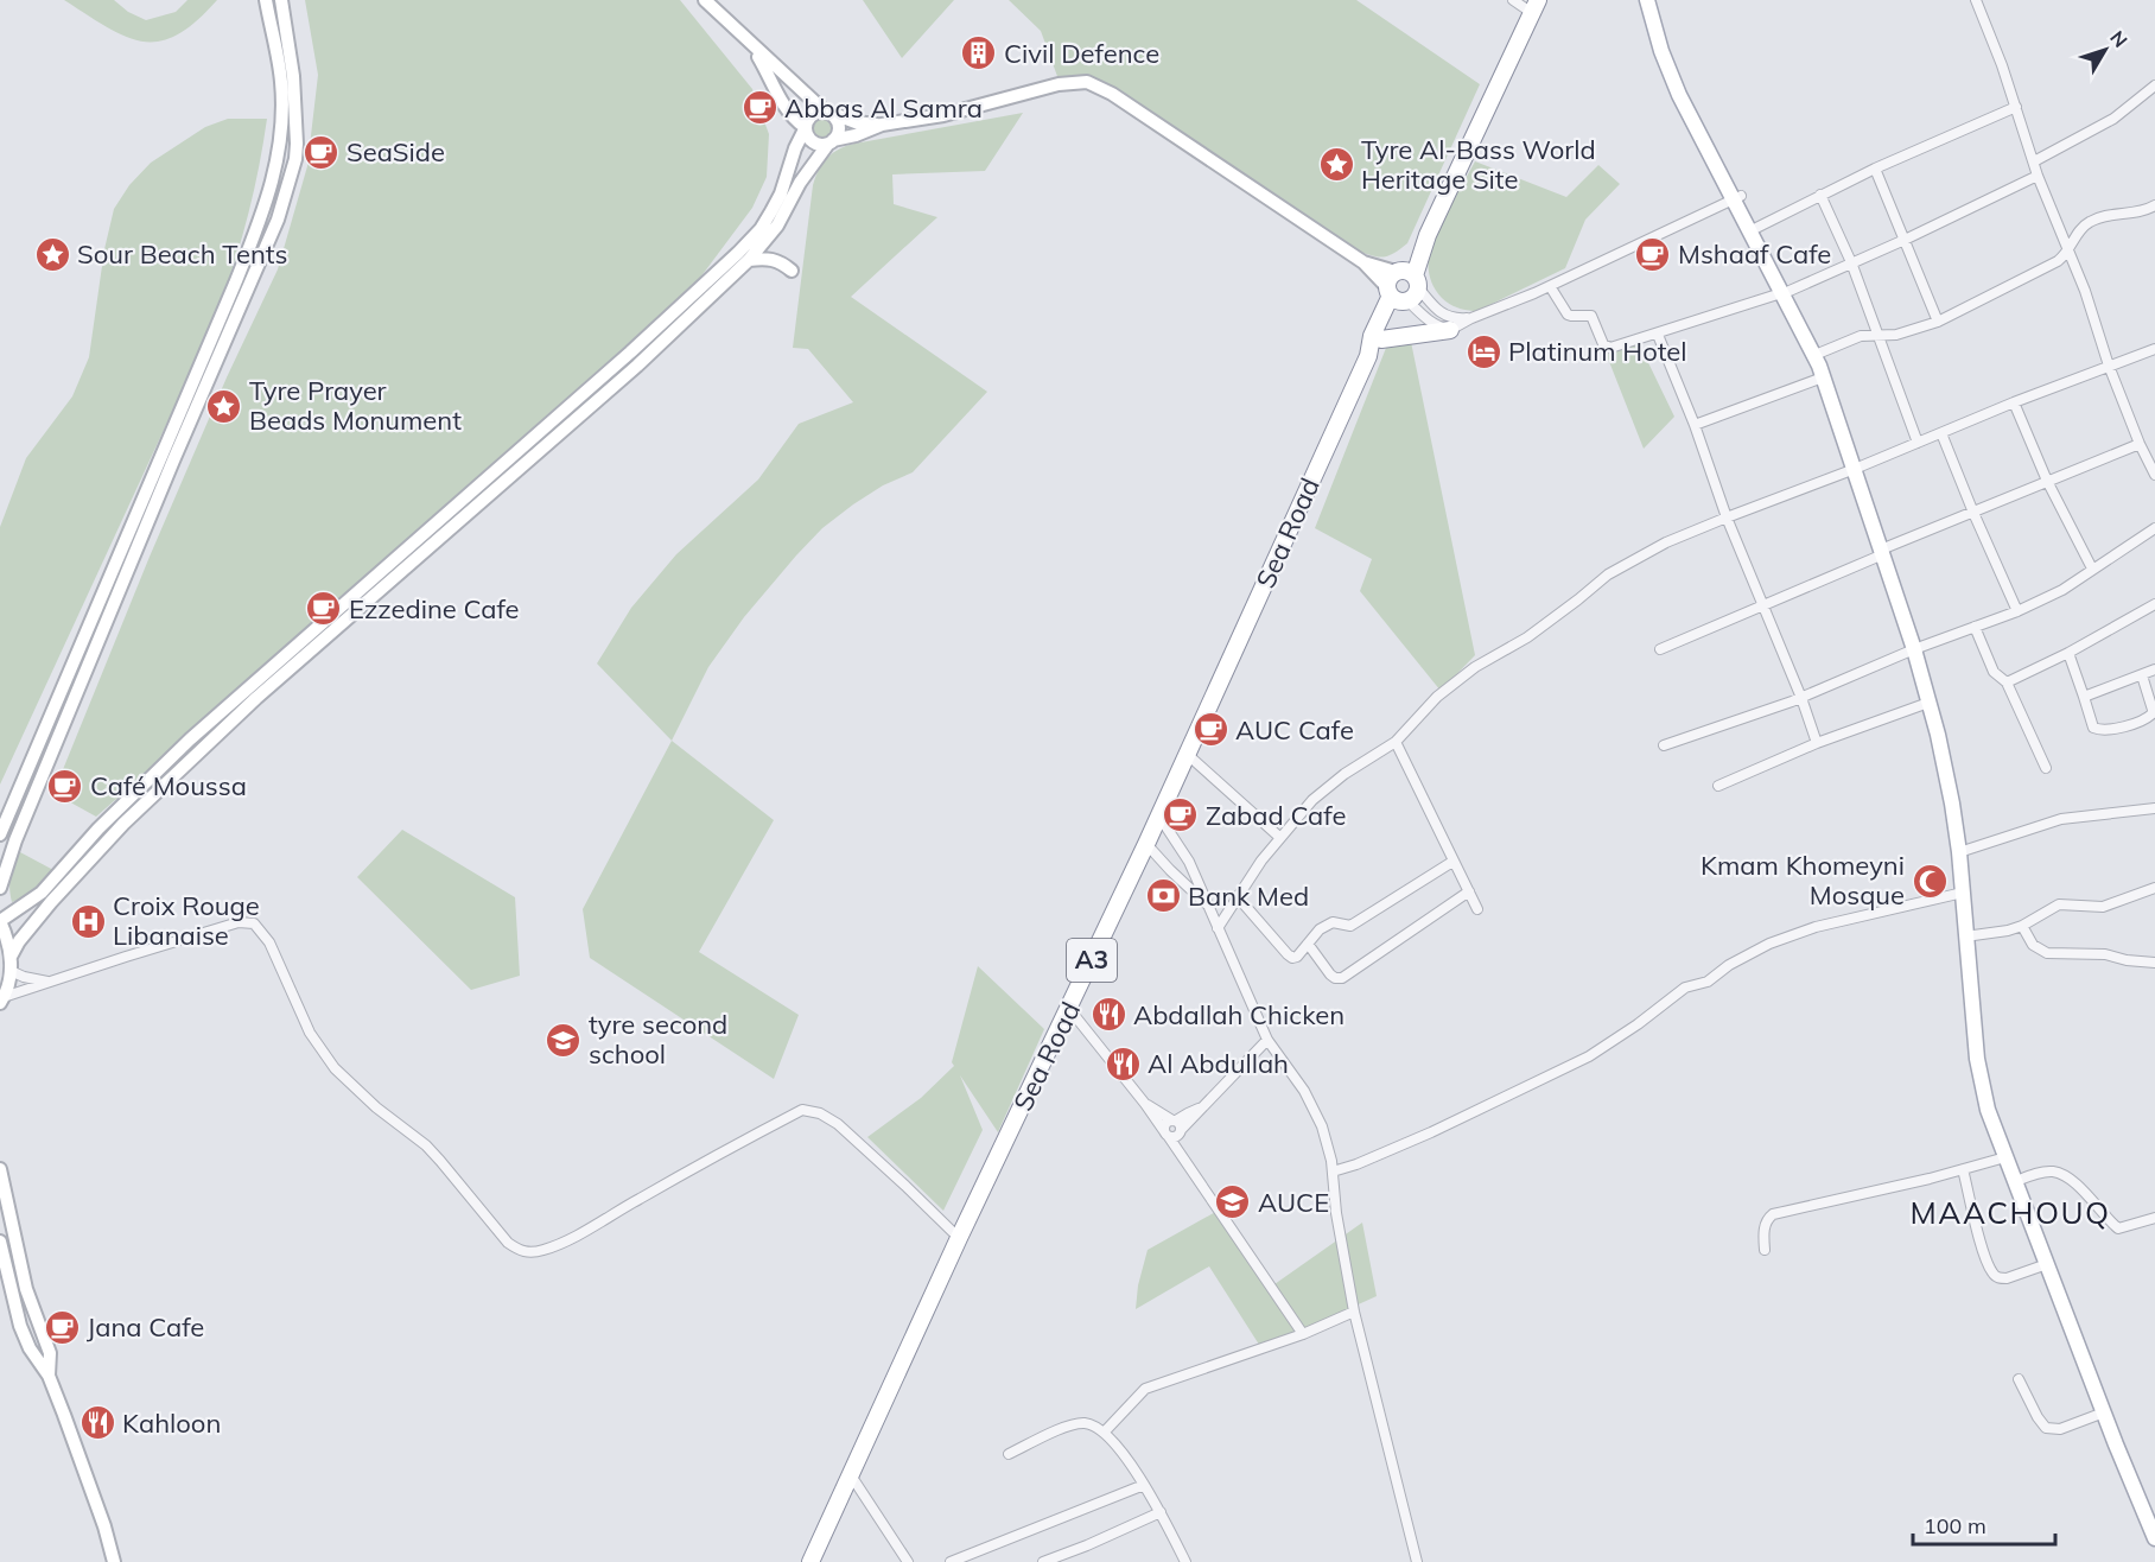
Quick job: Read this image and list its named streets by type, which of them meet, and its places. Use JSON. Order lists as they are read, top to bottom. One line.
{"streets":{"highway":["Sea Road","A3"]},"districts":["MAACHOUQ"],"places":{"building":["Civil Defence"],"cafe":["Abbas Al Samra","SeaSide","Mshaaf Cafe","Ezzedine Cafe","AUC Cafe","Café Moussa","Zabad Cafe","Jana Cafe"],"place":["Tyre Al-Bass World Heritage Site","Sour Beach Tents","Tyre Prayer Beads Monument"],"hotel":["Platinum Hotel"],"mosque":["Kmam Khomeyni Mosque"],"bank":["Bank Med"],"hospital":["Croix Rouge Libanaise"],"restaurant":["Abdallah Chicken","Al Abdullah","Kahloon"],"school or university":["tyre second school","AUCE"]},"scale_bar":"100 m","north":"top right"}
